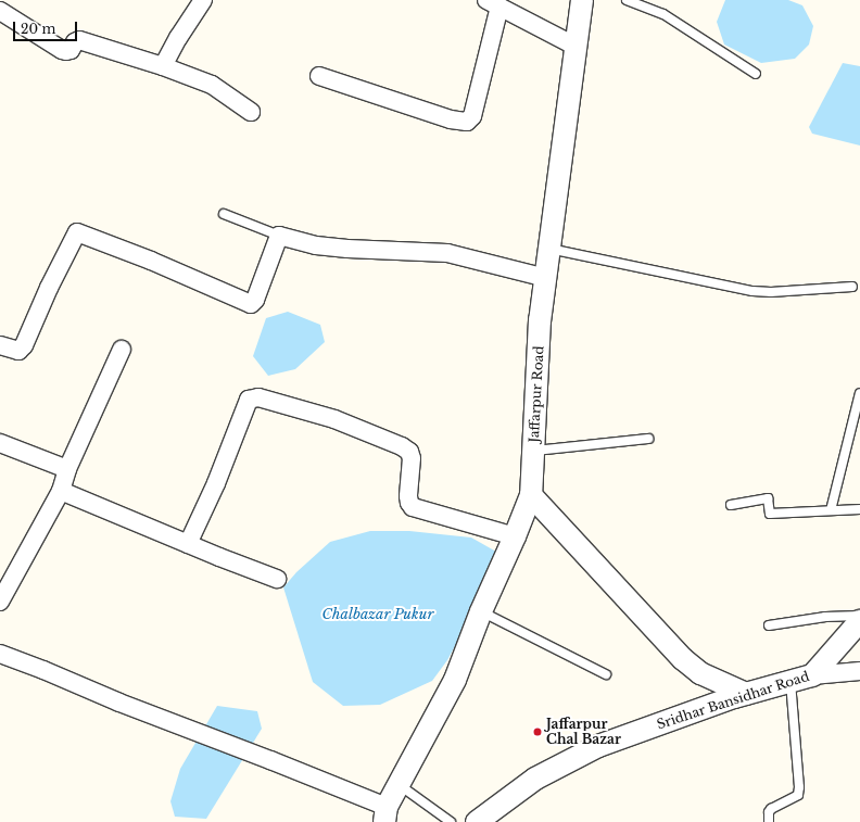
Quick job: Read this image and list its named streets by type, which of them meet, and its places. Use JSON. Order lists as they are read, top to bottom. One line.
{"streets":{"street":["Jaffarpur Road","Sridhar Bansidhar Road"]},"water":["Chalbazar Pukur"],"places":["Jaffarpur Chal Bazar"],"scale_bar":"20 m"}
